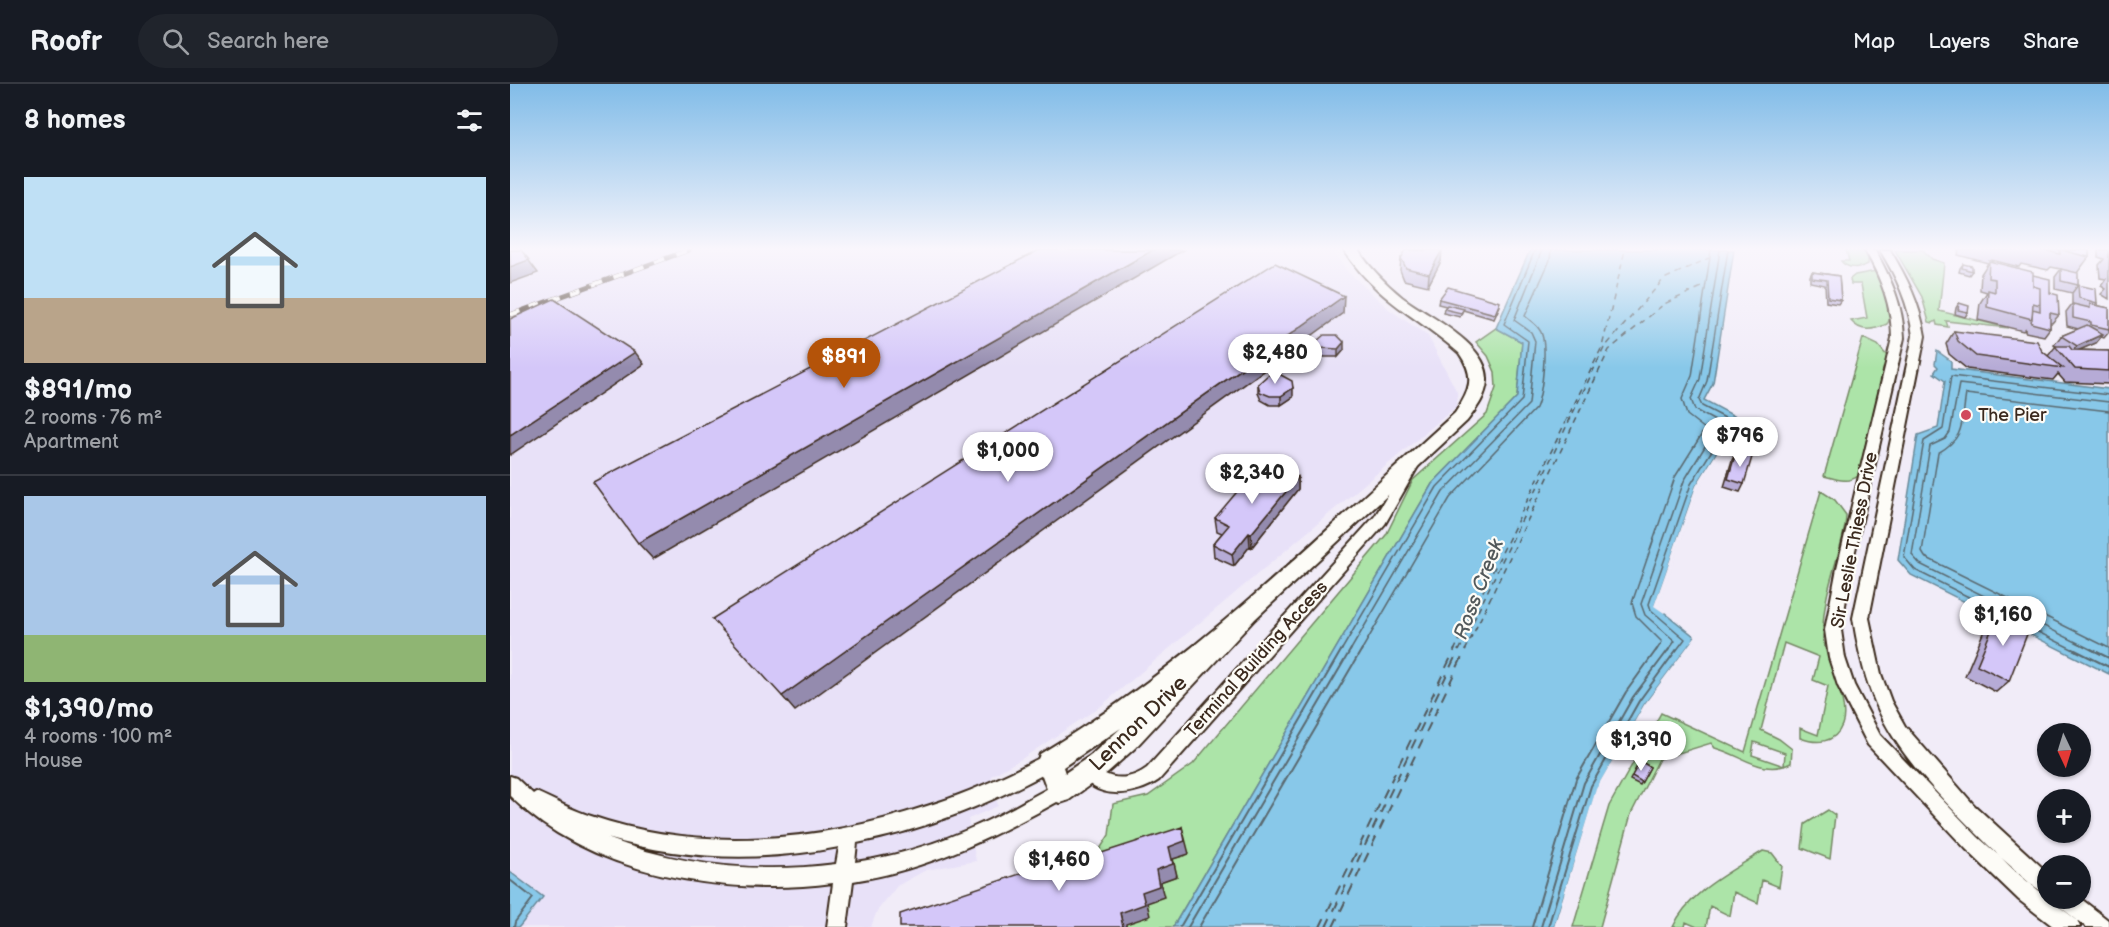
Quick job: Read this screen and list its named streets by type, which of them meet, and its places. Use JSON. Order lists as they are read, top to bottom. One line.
{"streets":{"street":["Sir Leslie Thiess Drive","Terminal Building Access","Lennon Drive"]},"crossings":[["Terminal Building Access","Lennon Drive"]],"water":["Ross Creek"],"places":["The Pier"],"north":"bottom","page":{"header":"Roofr","search":"Search here","nav":["Map","Layers","Share"],"heading":"8 homes","list":[{"name":"$891/mo","note":"2 rooms · 76 m² · Apartment"},{"name":"$1,390/mo","note":"4 rooms · 100 m² · House"}],"price":["$2,480","$891","$796","$1,000","$2,340","$1,160","$1,390","$1,460"],"map_buttons":["+","−"]}}
